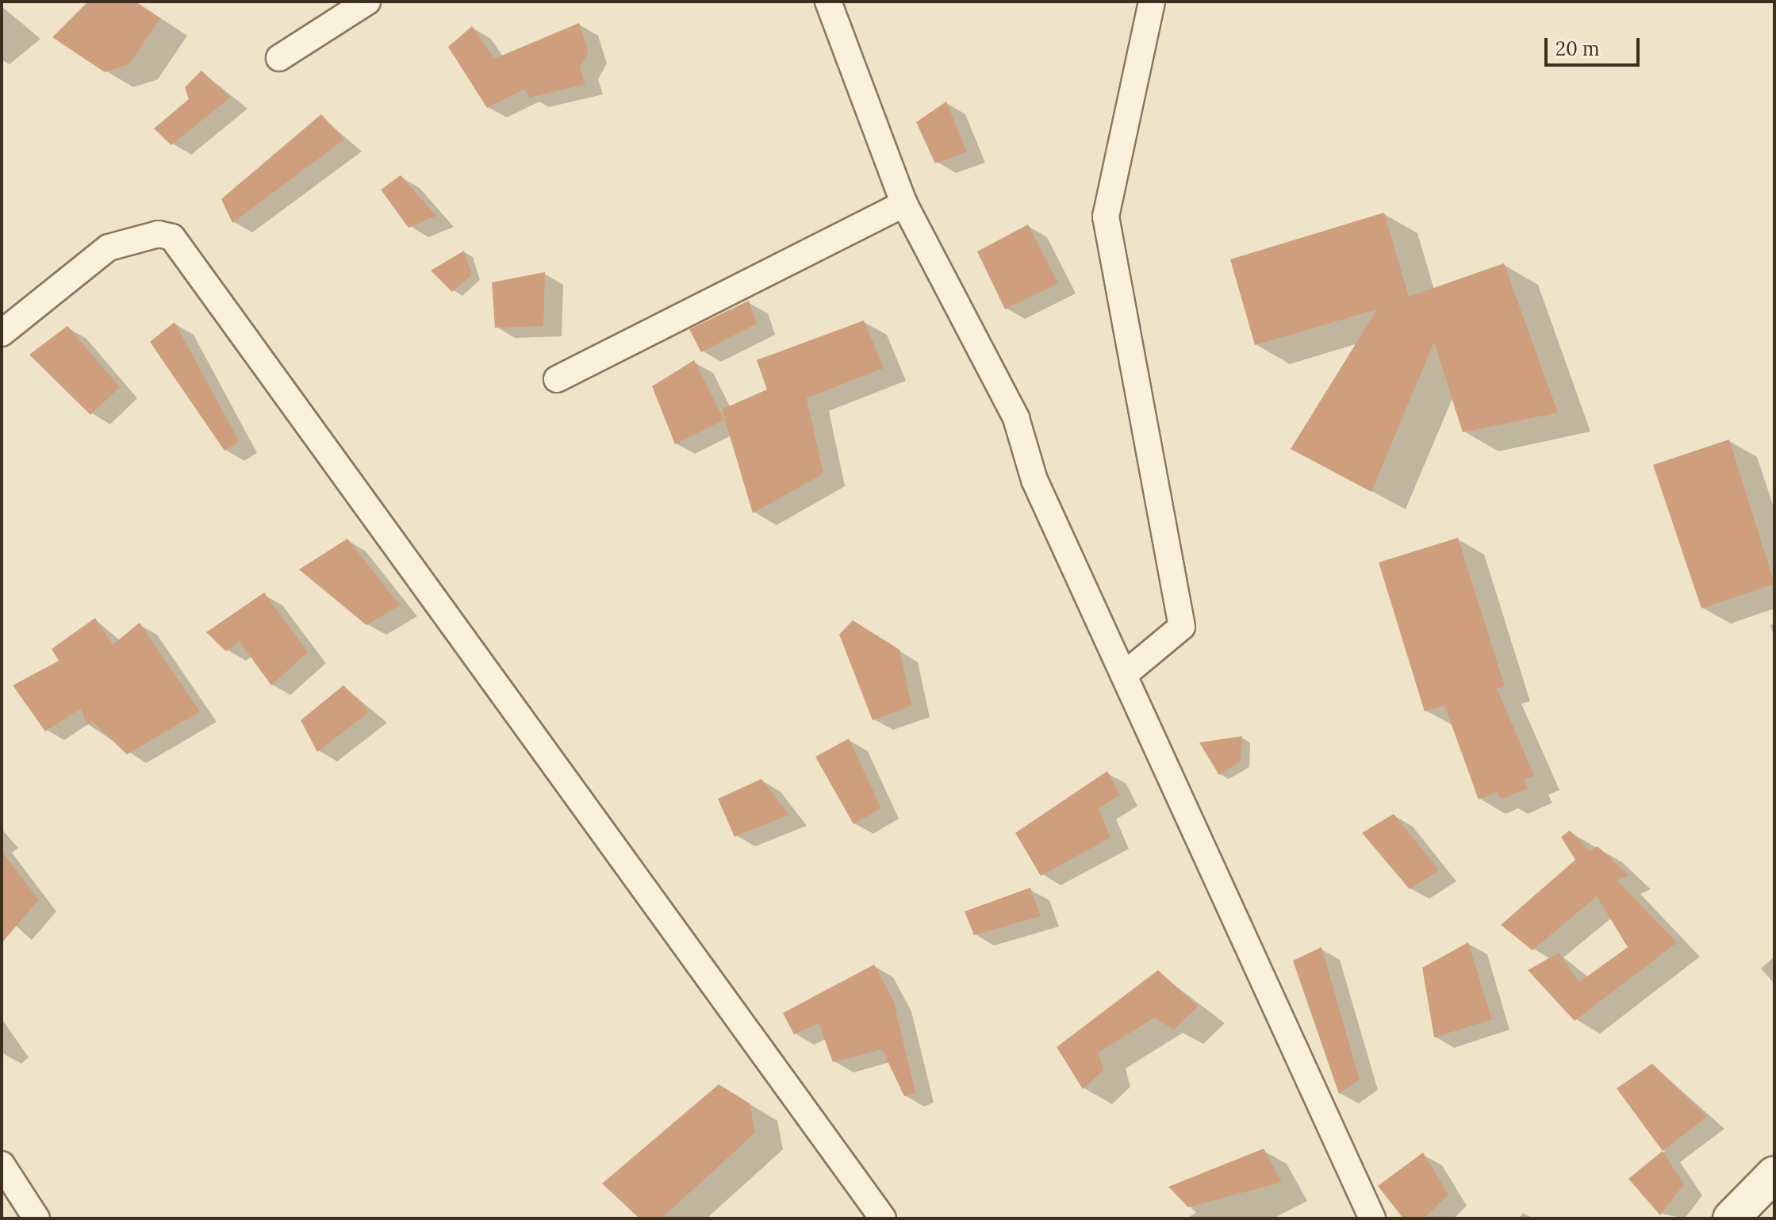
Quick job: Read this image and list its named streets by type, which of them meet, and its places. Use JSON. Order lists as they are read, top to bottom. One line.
{"scale_bar":"20 m"}
